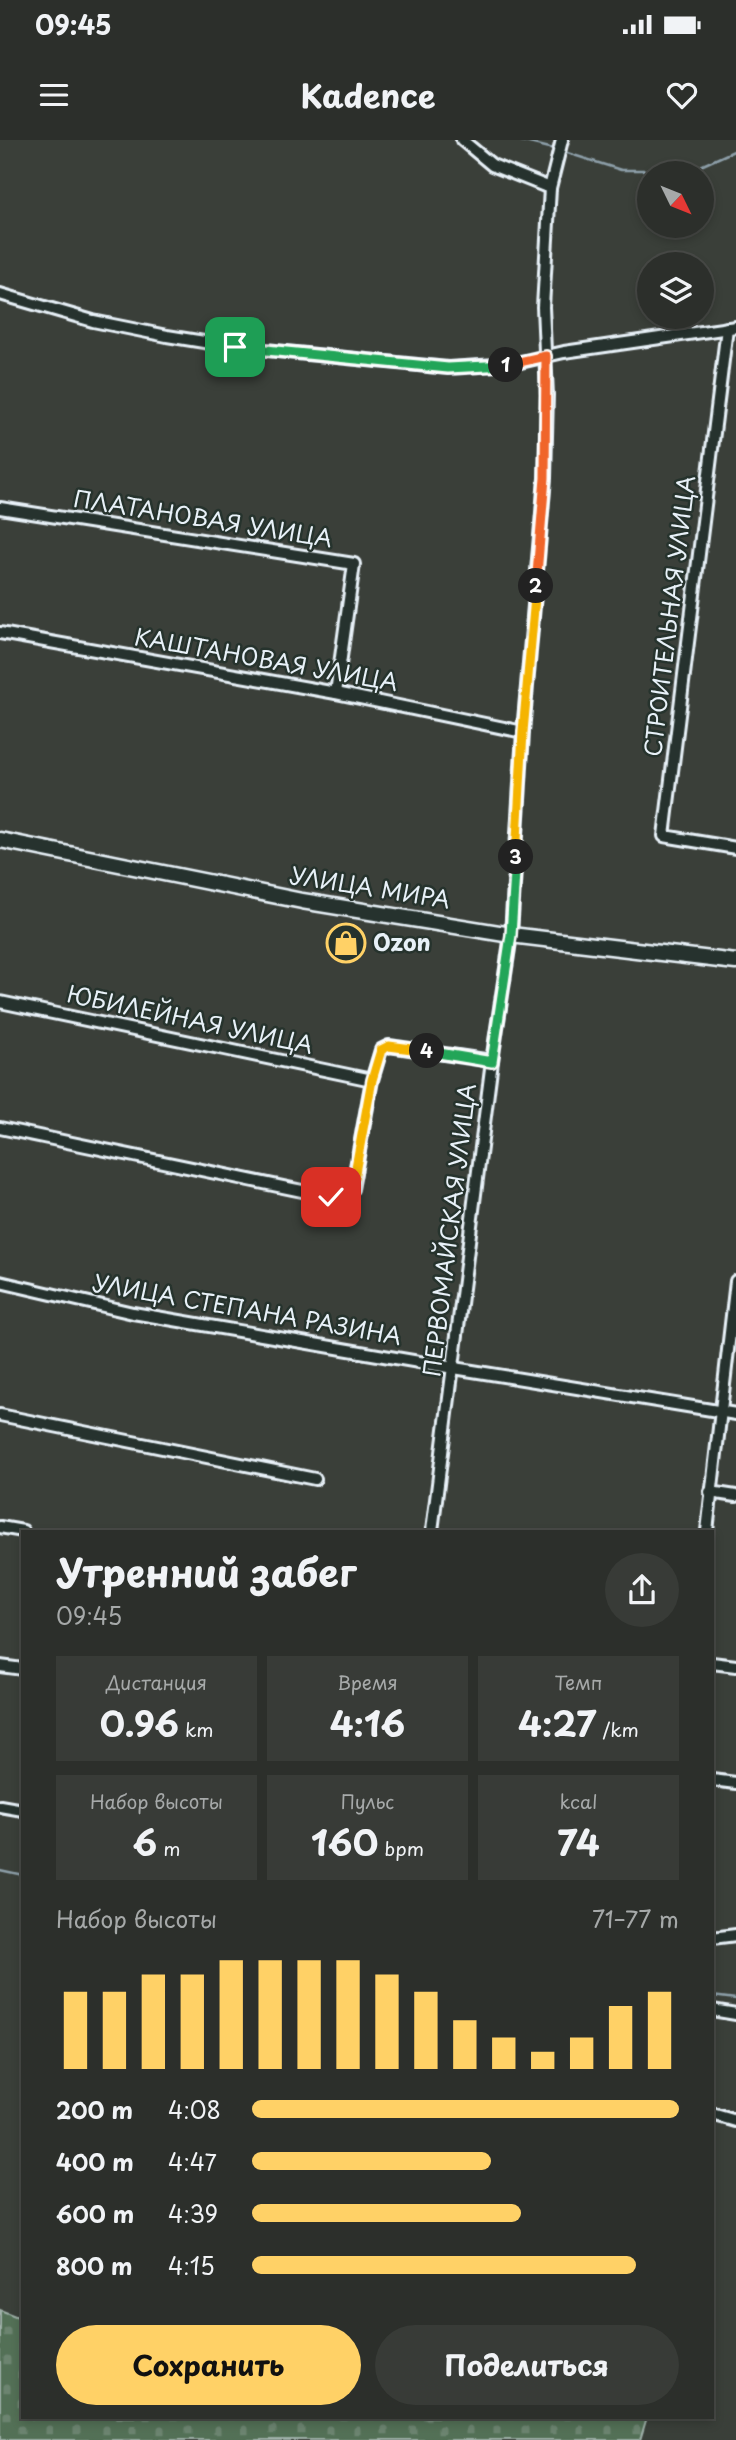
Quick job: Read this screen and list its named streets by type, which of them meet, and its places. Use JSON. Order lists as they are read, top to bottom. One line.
{"streets":{"main road":["УЛИЦА МИРА"],"street":["ПЛАТАНОВАЯ УЛИЦА","СТРОИТЕЛЬНАЯ УЛИЦА","КАШТАНОВАЯ УЛИЦА","ЮБИЛЕЙНАЯ УЛИЦА","ПЕРВОМАЙСКАЯ УЛИЦА","УЛИЦА СТЕПАНА РАЗИНА"]},"crossings":[["ПЛАТАНОВАЯ УЛИЦА","КАШТАНОВАЯ УЛИЦА"],["КАШТАНОВАЯ УЛИЦА","ПЕРВОМАЙСКАЯ УЛИЦА"],["УЛИЦА МИРА","ПЕРВОМАЙСКАЯ УЛИЦА"],["ПЕРВОМАЙСКАЯ УЛИЦА","УЛИЦА СТЕПАНА РАЗИНА"]],"places":{"shop":["Ozon"]},"north":"bottom right","page":{"status":"09:45","header":"Kadence","pins":["1","2","3","4"],"heading":["Утренний забег","09:45"],"stats":[["Дистанция","0.96 km"],["Время","4:16"],["Темп","4:27 /km"],["Набор высоты","6 m"],["Пульс","160 bpm"],["kcal","74"]],"chart":["Набор высоты","71–77 m"],"list":[{"name":"200 m","note":"4:08"},{"name":"400 m","note":"4:47"},{"name":"600 m","note":"4:39"},{"name":"800 m","note":"4:15"}],"buttons":["Сохранить","Поделиться"]}}
